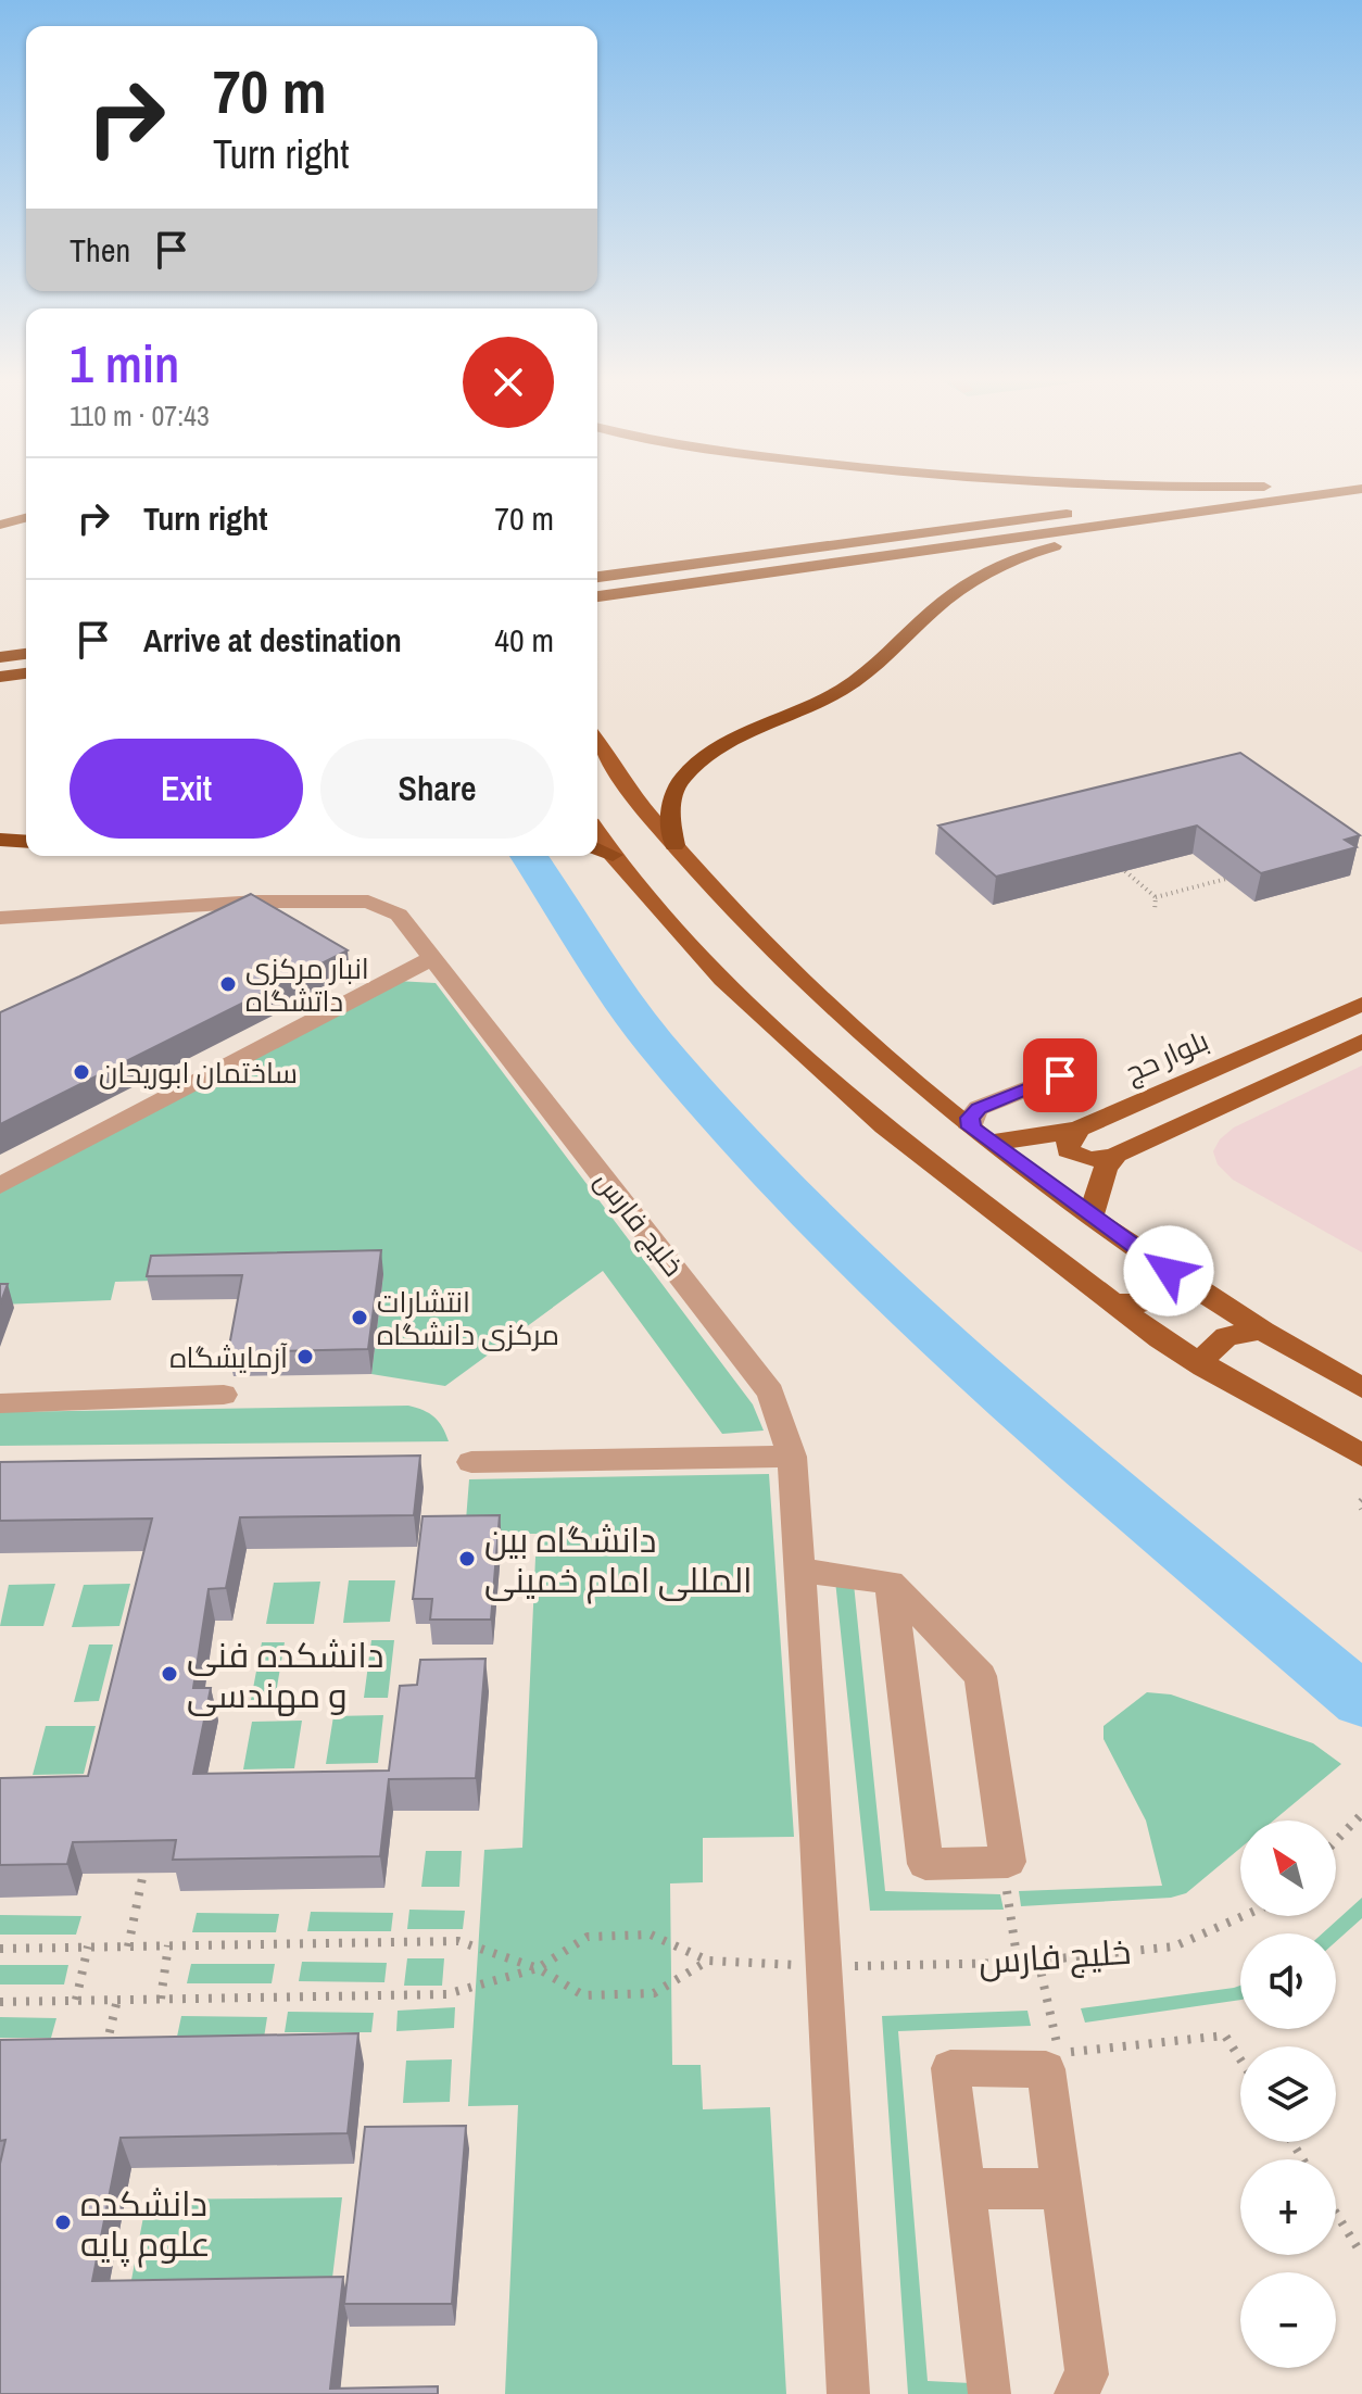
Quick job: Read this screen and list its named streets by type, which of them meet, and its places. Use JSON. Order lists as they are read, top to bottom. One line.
{"streets":{"main road":["بلوار حج"],"street":["خلیج فارس"]},"places":["انبار مرکزی داتشگاه","ساختمان ابوریحان","انتشارات مرکزی دانشگاه","آزمایشگاه","دانشگاه بین المللی امام خمینی","دانشکده فنی و مهندسی","دانشکده علوم پایه"],"north":"top left","page":{"turn":["70 m","Turn right"],"then":"Then","heading":["1 min","110 m · 07:43"],"list":[{"name":"Turn right","value":"70 m"},{"name":"Arrive at destination","value":"40 m"}],"buttons":["Exit","Share"],"map_buttons":["+","−"]}}
